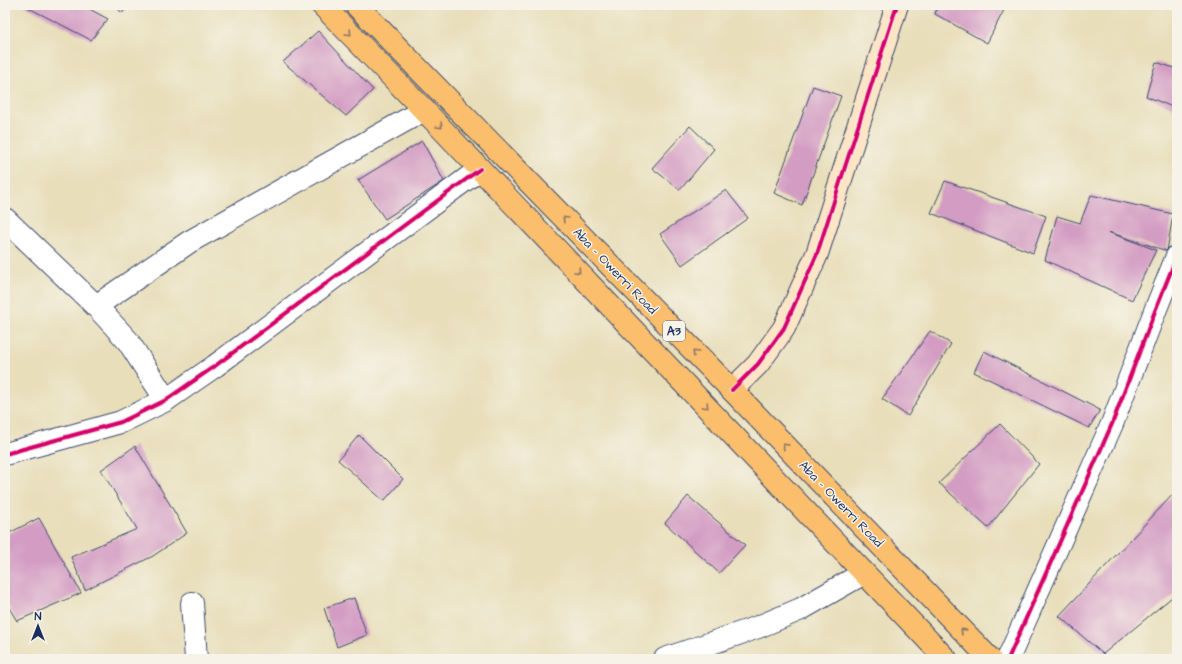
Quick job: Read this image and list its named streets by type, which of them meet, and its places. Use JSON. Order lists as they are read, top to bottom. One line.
{"streets":{"main road":["Aba - Owerri Road","A3"]},"north":"top"}
